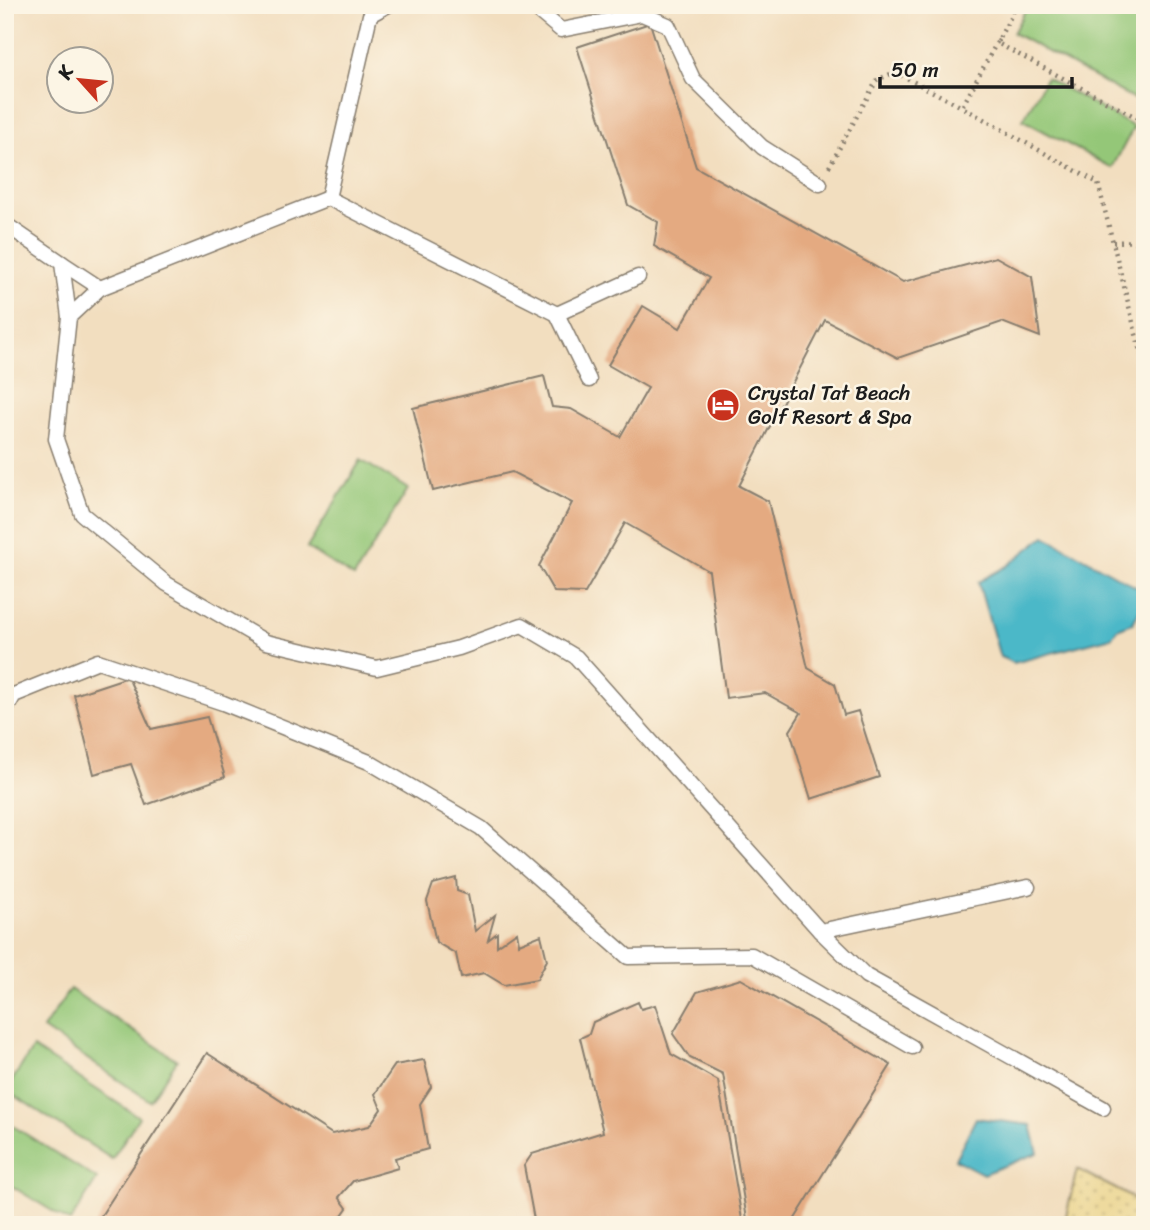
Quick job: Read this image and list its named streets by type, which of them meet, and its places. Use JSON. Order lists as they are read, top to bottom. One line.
{"places":{"hotel":["Crystal Tat Beach Golf Resort & Spa"]},"scale_bar":"50 m","north":"top left"}
